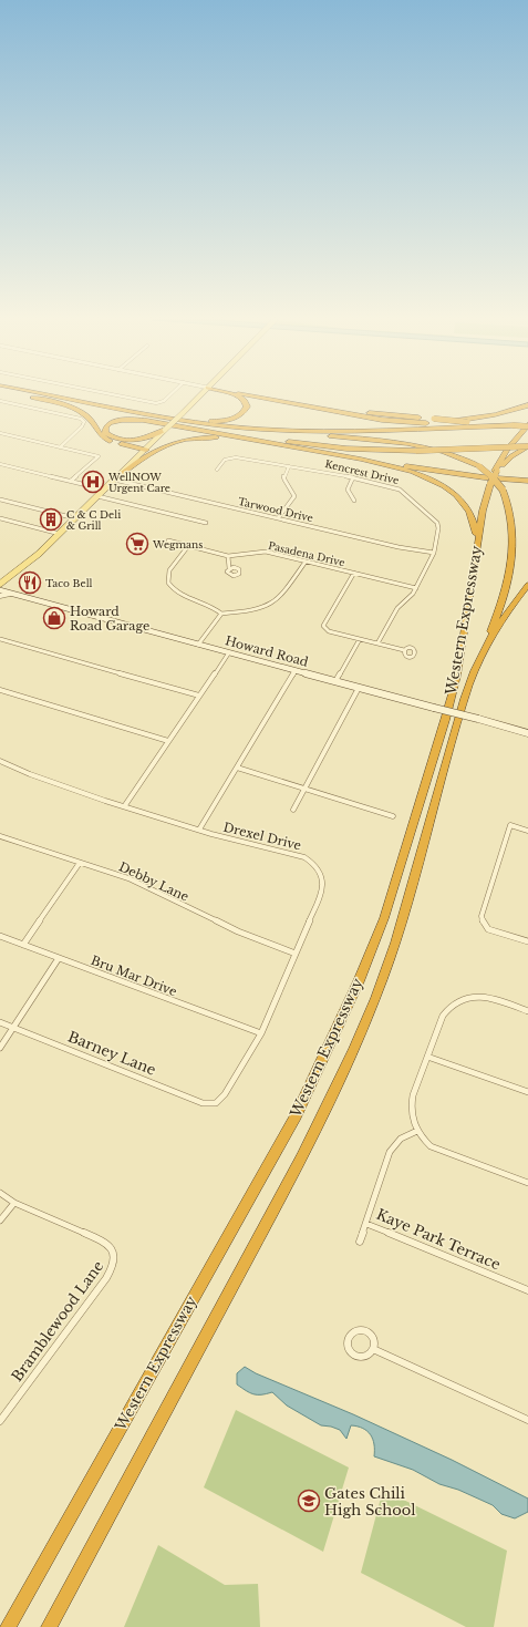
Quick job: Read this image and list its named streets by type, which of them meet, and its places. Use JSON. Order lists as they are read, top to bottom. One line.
{"streets":{"highway":["Western Expressway"],"main road":["Howard Road"],"street":["Kencrest Drive","Tarwood Drive","Pasadena Drive","Drexel Drive","Debby Lane","Bru Mar Drive","Barney Lane","Kaye Park Terrace","Bramblewood Lane"]},"crossings":[["Kencrest Drive","Tarwood Drive"],["Kencrest Drive","Pasadena Drive"],["Drexel Drive","Debby Lane"],["Drexel Drive","Bru Mar Drive"],["Drexel Drive","Barney Lane"]],"places":{"hospital":["WellNOW Urgent Care"],"building":["C & C Deli & Grill"],"supermarket":["Wegmans"],"restaurant":["Taco Bell"],"shop":["Howard Road Garage"],"school or university":["Gates Chili High School"]}}
